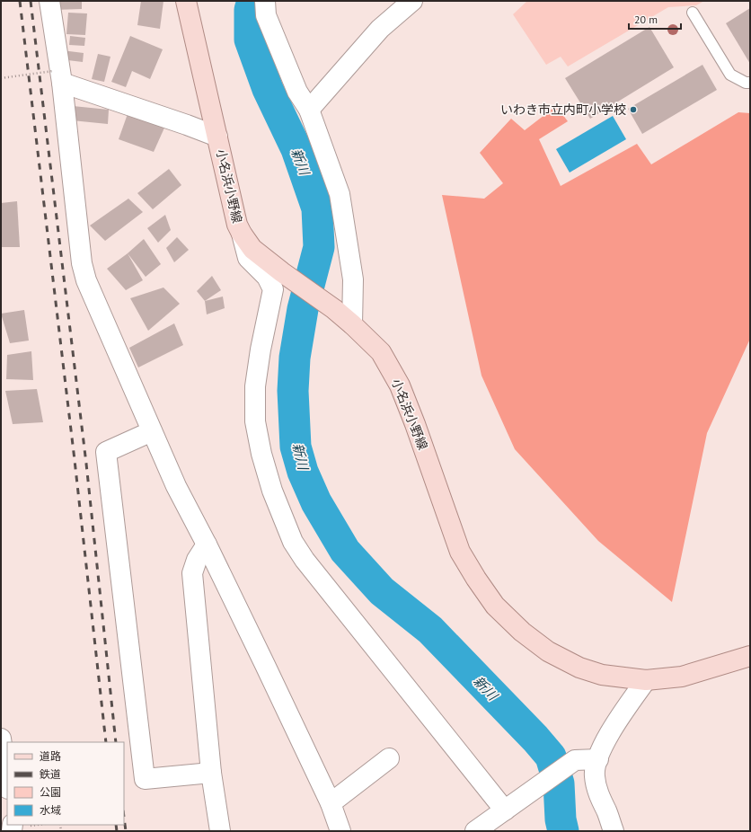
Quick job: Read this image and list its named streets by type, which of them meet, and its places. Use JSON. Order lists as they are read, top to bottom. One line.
{"streets":{"main road":["小名浜小野線"]},"water":["新川"],"places":["いわき市立内町小学校"],"legend":["道路","鉄道","公園","水域"],"scale_bar":"20 m"}
